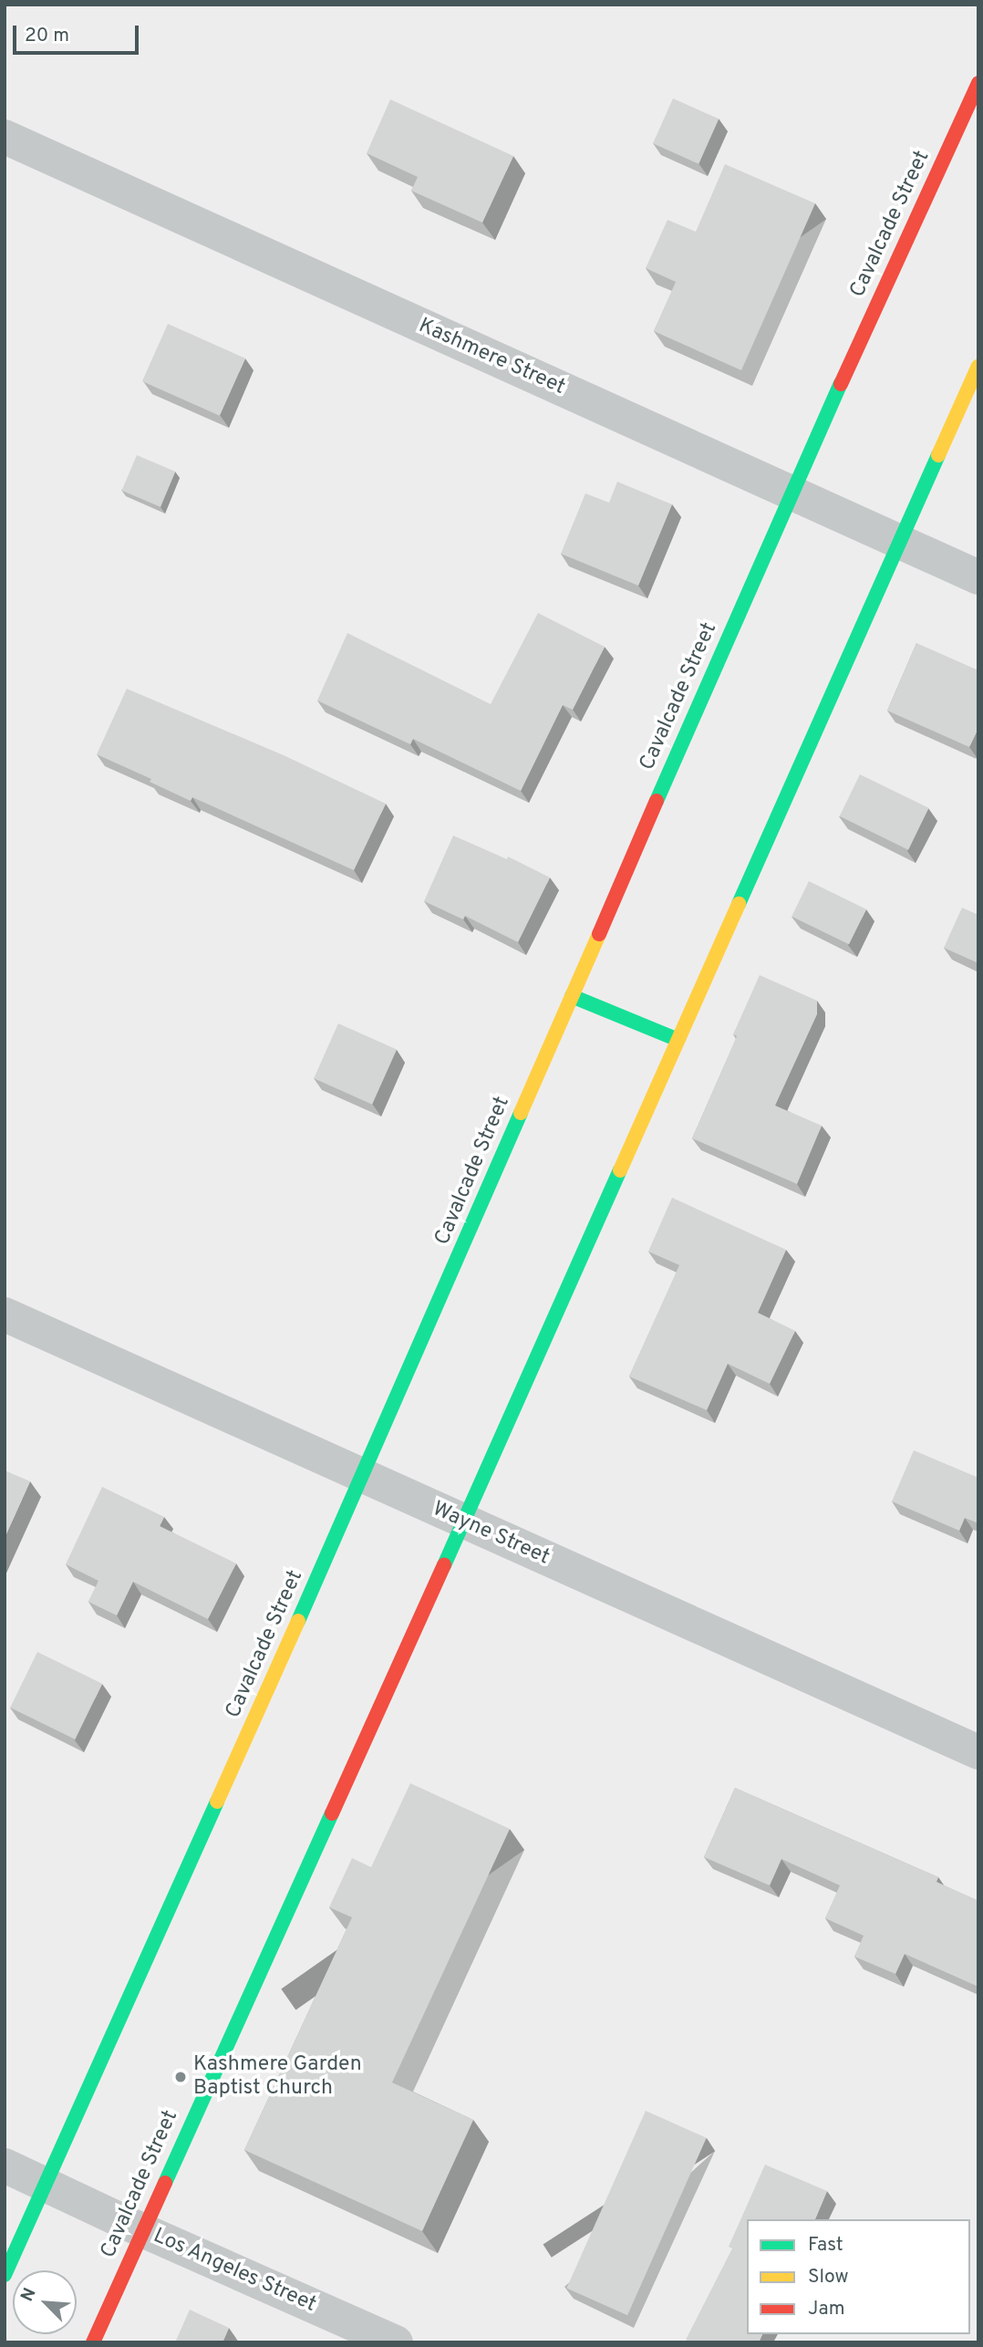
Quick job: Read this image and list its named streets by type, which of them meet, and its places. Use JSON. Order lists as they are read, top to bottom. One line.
{"streets":{"main road":["Cavalcade Street"],"street":["Kashmere Street","Wayne Street","Los Angeles Street"]},"crossings":[["Cavalcade Street","Kashmere Street"],["Cavalcade Street","Wayne Street"],["Cavalcade Street","Los Angeles Street"]],"places":["Kashmere Garden Baptist Church"],"legend":["Fast","Slow","Jam"],"scale_bar":"20 m","north":"top left"}
